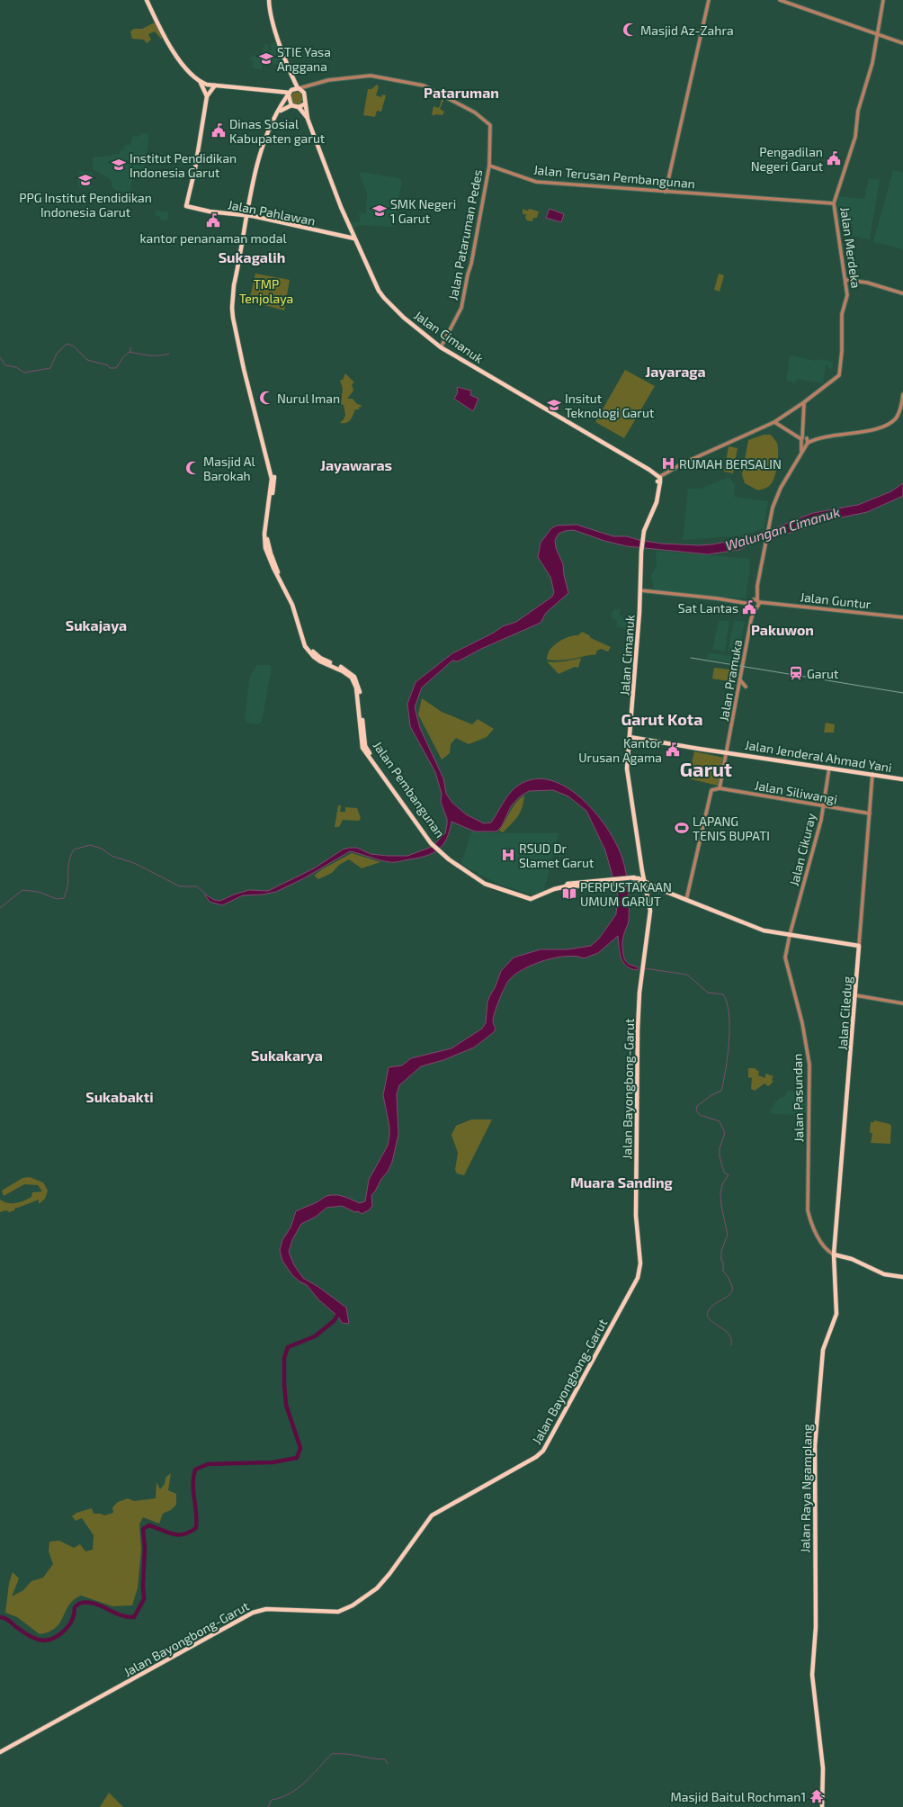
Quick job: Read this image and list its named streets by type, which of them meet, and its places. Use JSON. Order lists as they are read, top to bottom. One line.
{"streets":{"main road":["Jalan Pahlawan","Jalan Cimanuk","Jalan Jenderal Ahmad Yani","Jalan Pembangunan","Jalan Ciledug","Jalan Bayongbong-Garut","Jalan Raya Ngamplang"],"street":["Jalan Terusan Pembangunan","Jalan Pataruman Pedes","Jalan Merdeka","Jalan Guntur","Jalan Pramuka","Jalan Siliwangi","Jalan Cikuray","Jalan Pasundan"]},"crossings":[["Jalan Terusan Pembangunan","Jalan Pataruman Pedes"],["Jalan Terusan Pembangunan","Jalan Merdeka"],["Jalan Pahlawan","Jalan Cimanuk"],["Jalan Pahlawan","Jalan Pembangunan"],["Jalan Pataruman Pedes","Jalan Cimanuk"],["Jalan Merdeka","Jalan Cimanuk"],["Jalan Cimanuk","Jalan Guntur"],["Jalan Cimanuk","Jalan Jenderal Ahmad Yani"],["Jalan Cimanuk","Jalan Pembangunan"],["Jalan Cimanuk","Jalan Bayongbong-Garut"],["Jalan Guntur","Jalan Pramuka"],["Jalan Pramuka","Jalan Jenderal Ahmad Yani"],["Jalan Pramuka","Jalan Siliwangi"],["Jalan Jenderal Ahmad Yani","Jalan Cikuray"],["Jalan Jenderal Ahmad Yani","Jalan Ciledug"],["Jalan Pembangunan","Jalan Bayongbong-Garut"],["Jalan Siliwangi","Jalan Cikuray"],["Jalan Siliwangi","Jalan Ciledug"],["Jalan Cikuray","Jalan Pasundan"],["Jalan Ciledug","Jalan Pasundan"],["Jalan Ciledug","Jalan Raya Ngamplang"],["Jalan Pasundan","Jalan Raya Ngamplang"]],"districts":["Pataruman","Sukagalih","Jayaraga","Jayawaras","Sukajaya","Pakuwon","Garut Kota","Garut","Sukakarya","Sukabakti","Muara Sanding"],"water":["Walungan Cimanuk"],"parks":["TMP Tenjolaya"],"places":{"mosque":["Masjid Az-Zahra","Nurul Iman","Masjid Al Barokah"],"school or university":["STIE Yasa Anggana","Institut Pendidikan Indonesia Garut","PPG Institut Pendidikan Indonesia Garut","SMK Negeri 1 Garut","Insitut Teknologi Garut"],"public building":["Dinas Sosial Kabupaten garut","Pengadilan Negeri Garut","kantor penanaman modal","Sat Lantas","Kantor Urusan Agama"],"hospital":["RUMAH BERSALIN","RSUD Dr Slamet Garut"],"station":["Garut"],"sports":["LAPANG TENIS BUPATI"],"library":["PERPUSTAKAAN UMUM GARUT"],"temple":["Masjid Baitul Rochman1"]}}
